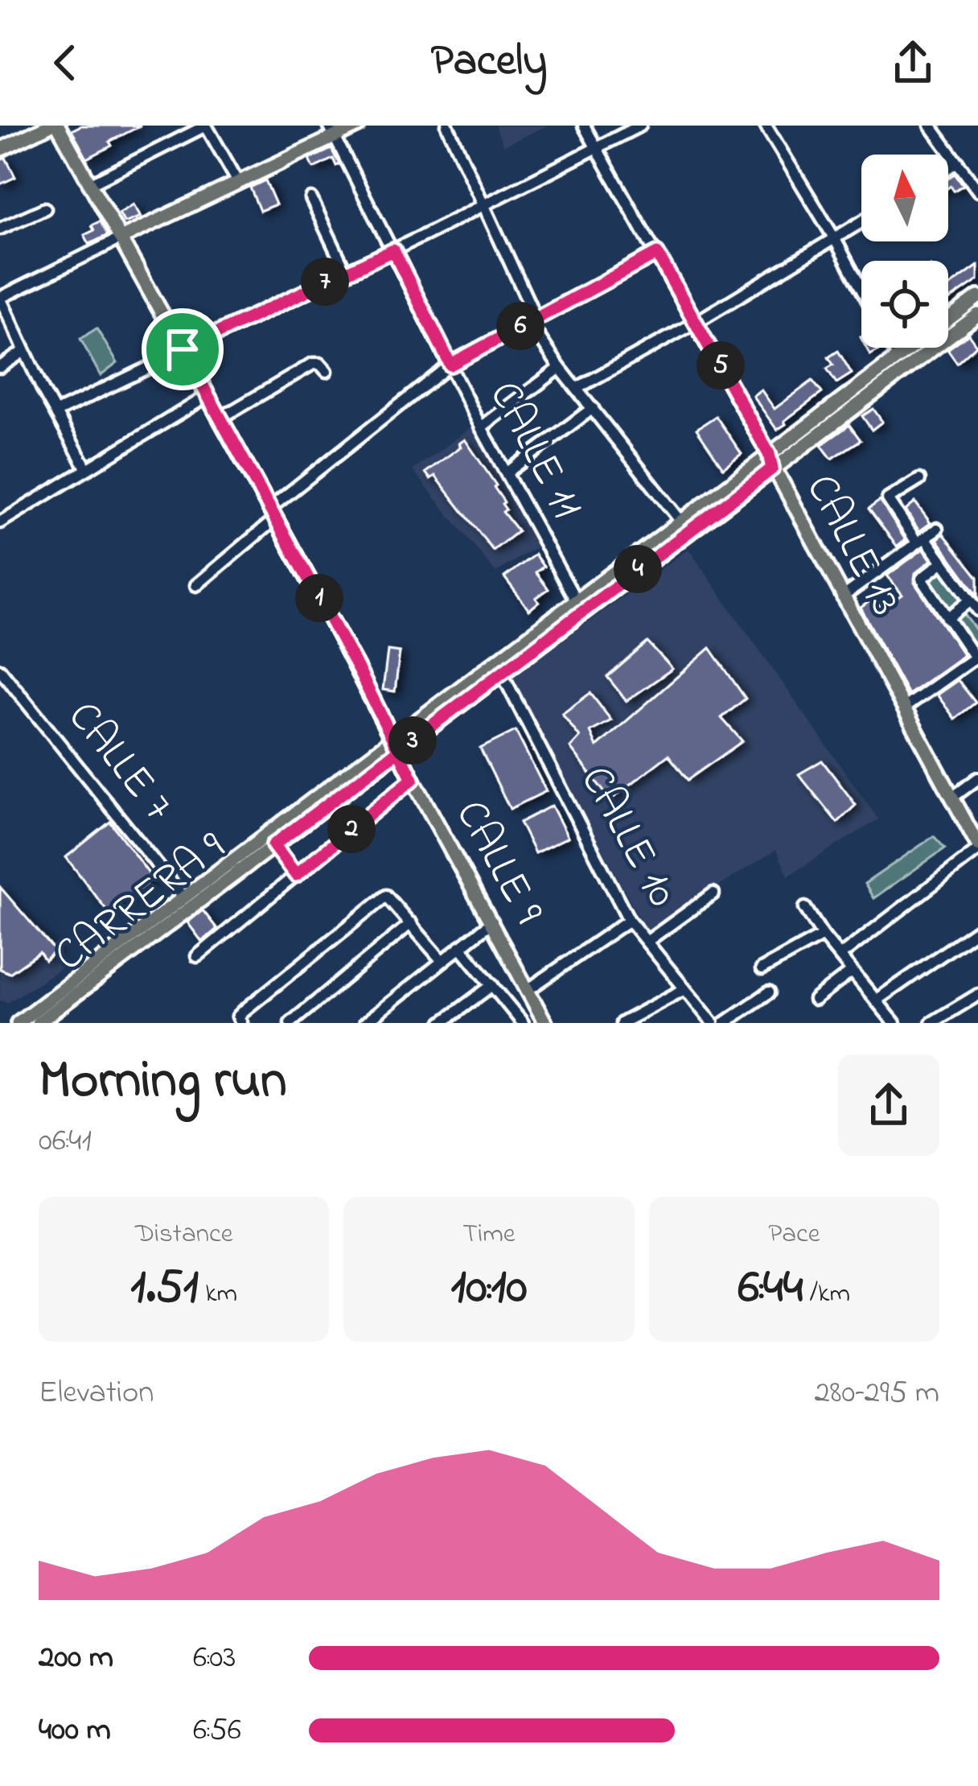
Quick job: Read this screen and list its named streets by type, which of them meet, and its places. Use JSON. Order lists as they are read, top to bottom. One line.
{"streets":{"main road":["CALLE 13","CALLE 9","CARRERA 9"],"street":["CALLE 11","CALLE 7","CALLE 10"]},"crossings":[["CALLE 11","CARRERA 9"],["CALLE 13","CARRERA 9"],["CALLE 7","CARRERA 9"],["CALLE 10","CARRERA 9"],["CALLE 9","CARRERA 9"]],"north":"top","page":{"header":"Pacely","pins":["7","6","5","4","1","3","2"],"heading":["Morning run","06:41"],"stats":[["Distance","1.51 km"],["Time","10:10"],["Pace","6:44 /km"]],"chart":["Elevation","280–295 m"],"list":[{"name":"200 m","note":"6:03"},{"name":"400 m","note":"6:56"}]}}
